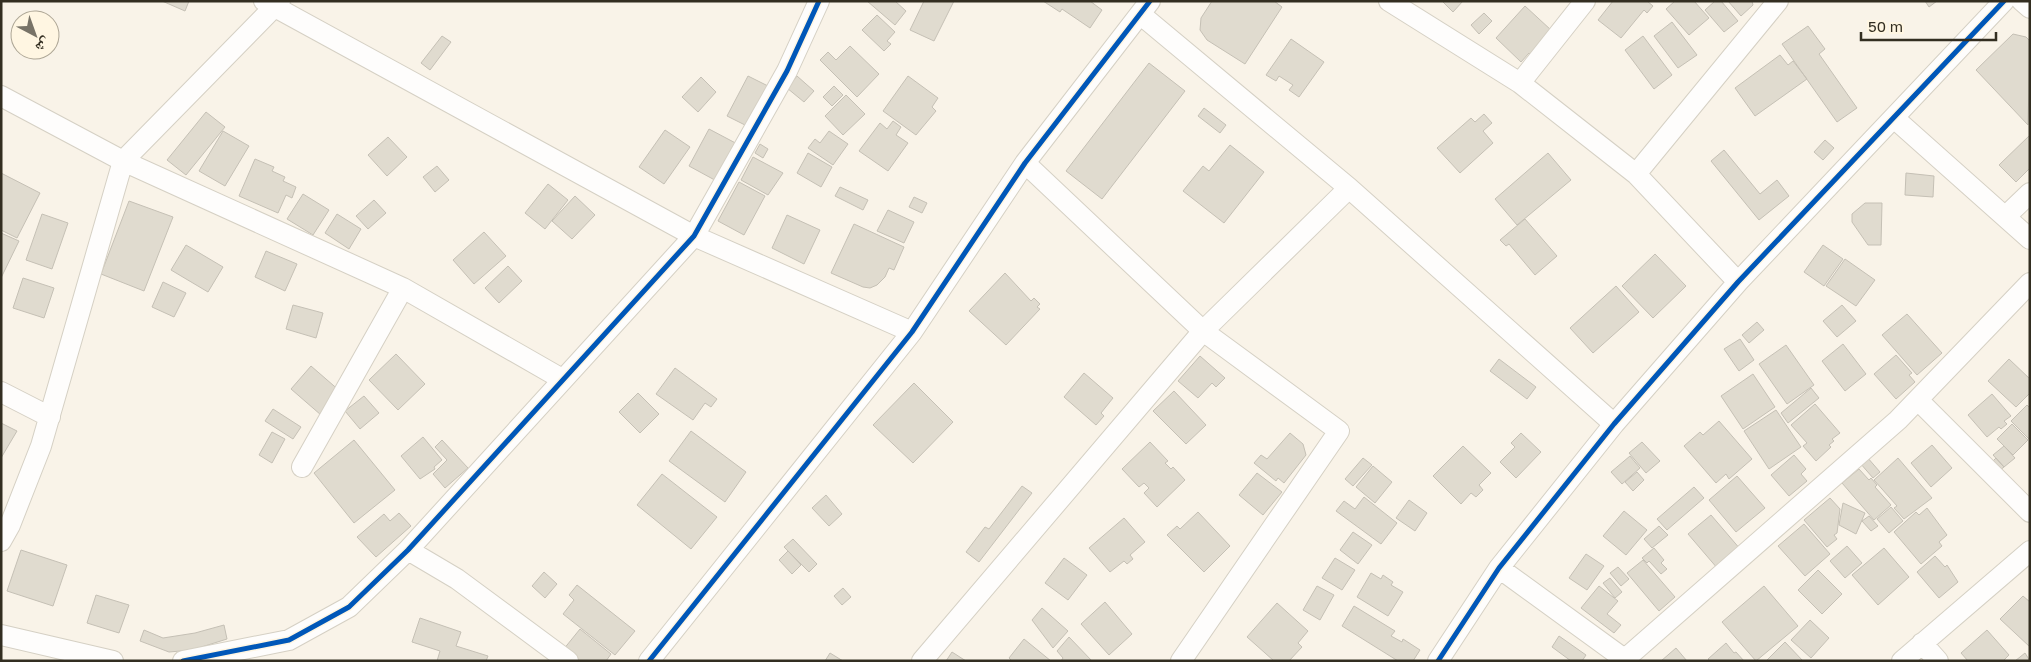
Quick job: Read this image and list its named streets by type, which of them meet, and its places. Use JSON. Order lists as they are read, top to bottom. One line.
{"scale_bar":"50 m","north":"bottom right"}
